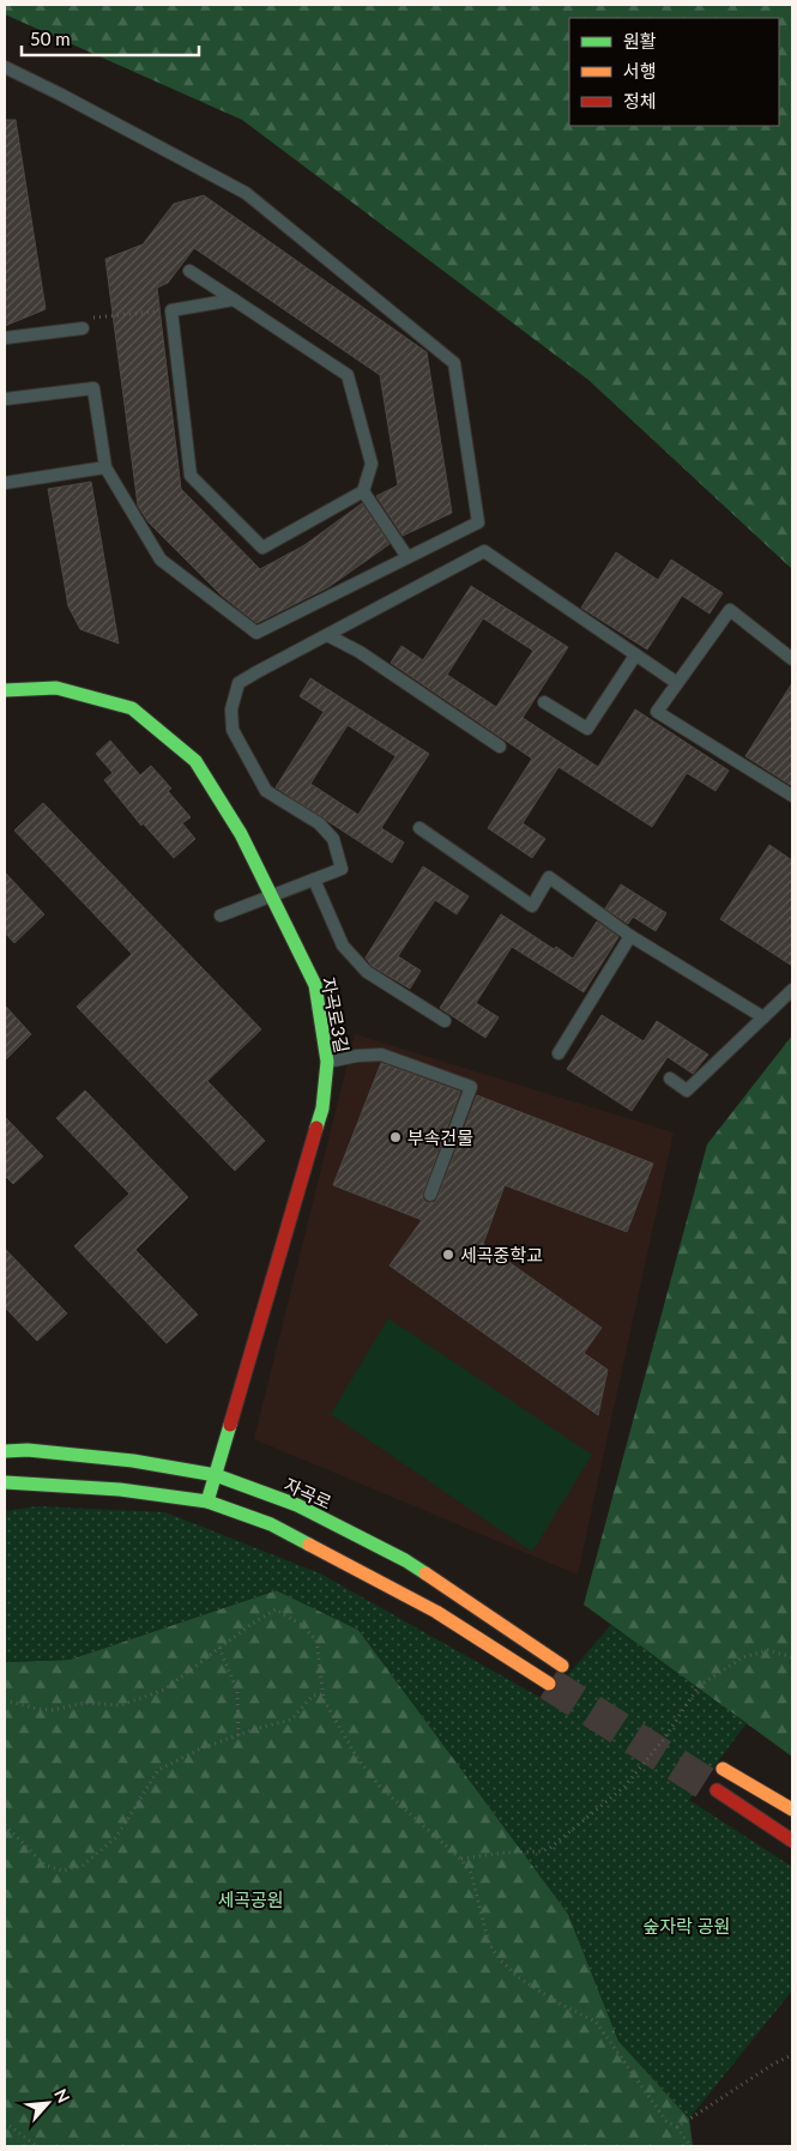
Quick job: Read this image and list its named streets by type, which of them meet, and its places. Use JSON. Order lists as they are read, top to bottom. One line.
{"streets":{"main road":["자곡로3길","자곡로"]},"crossings":[["자곡로3길","자곡로"]],"parks":["세곡공원","숲자락 공원"],"places":["부속건물","세곡중학교"],"legend":["원활","서행","정체"],"scale_bar":"50 m","north":"top right"}
